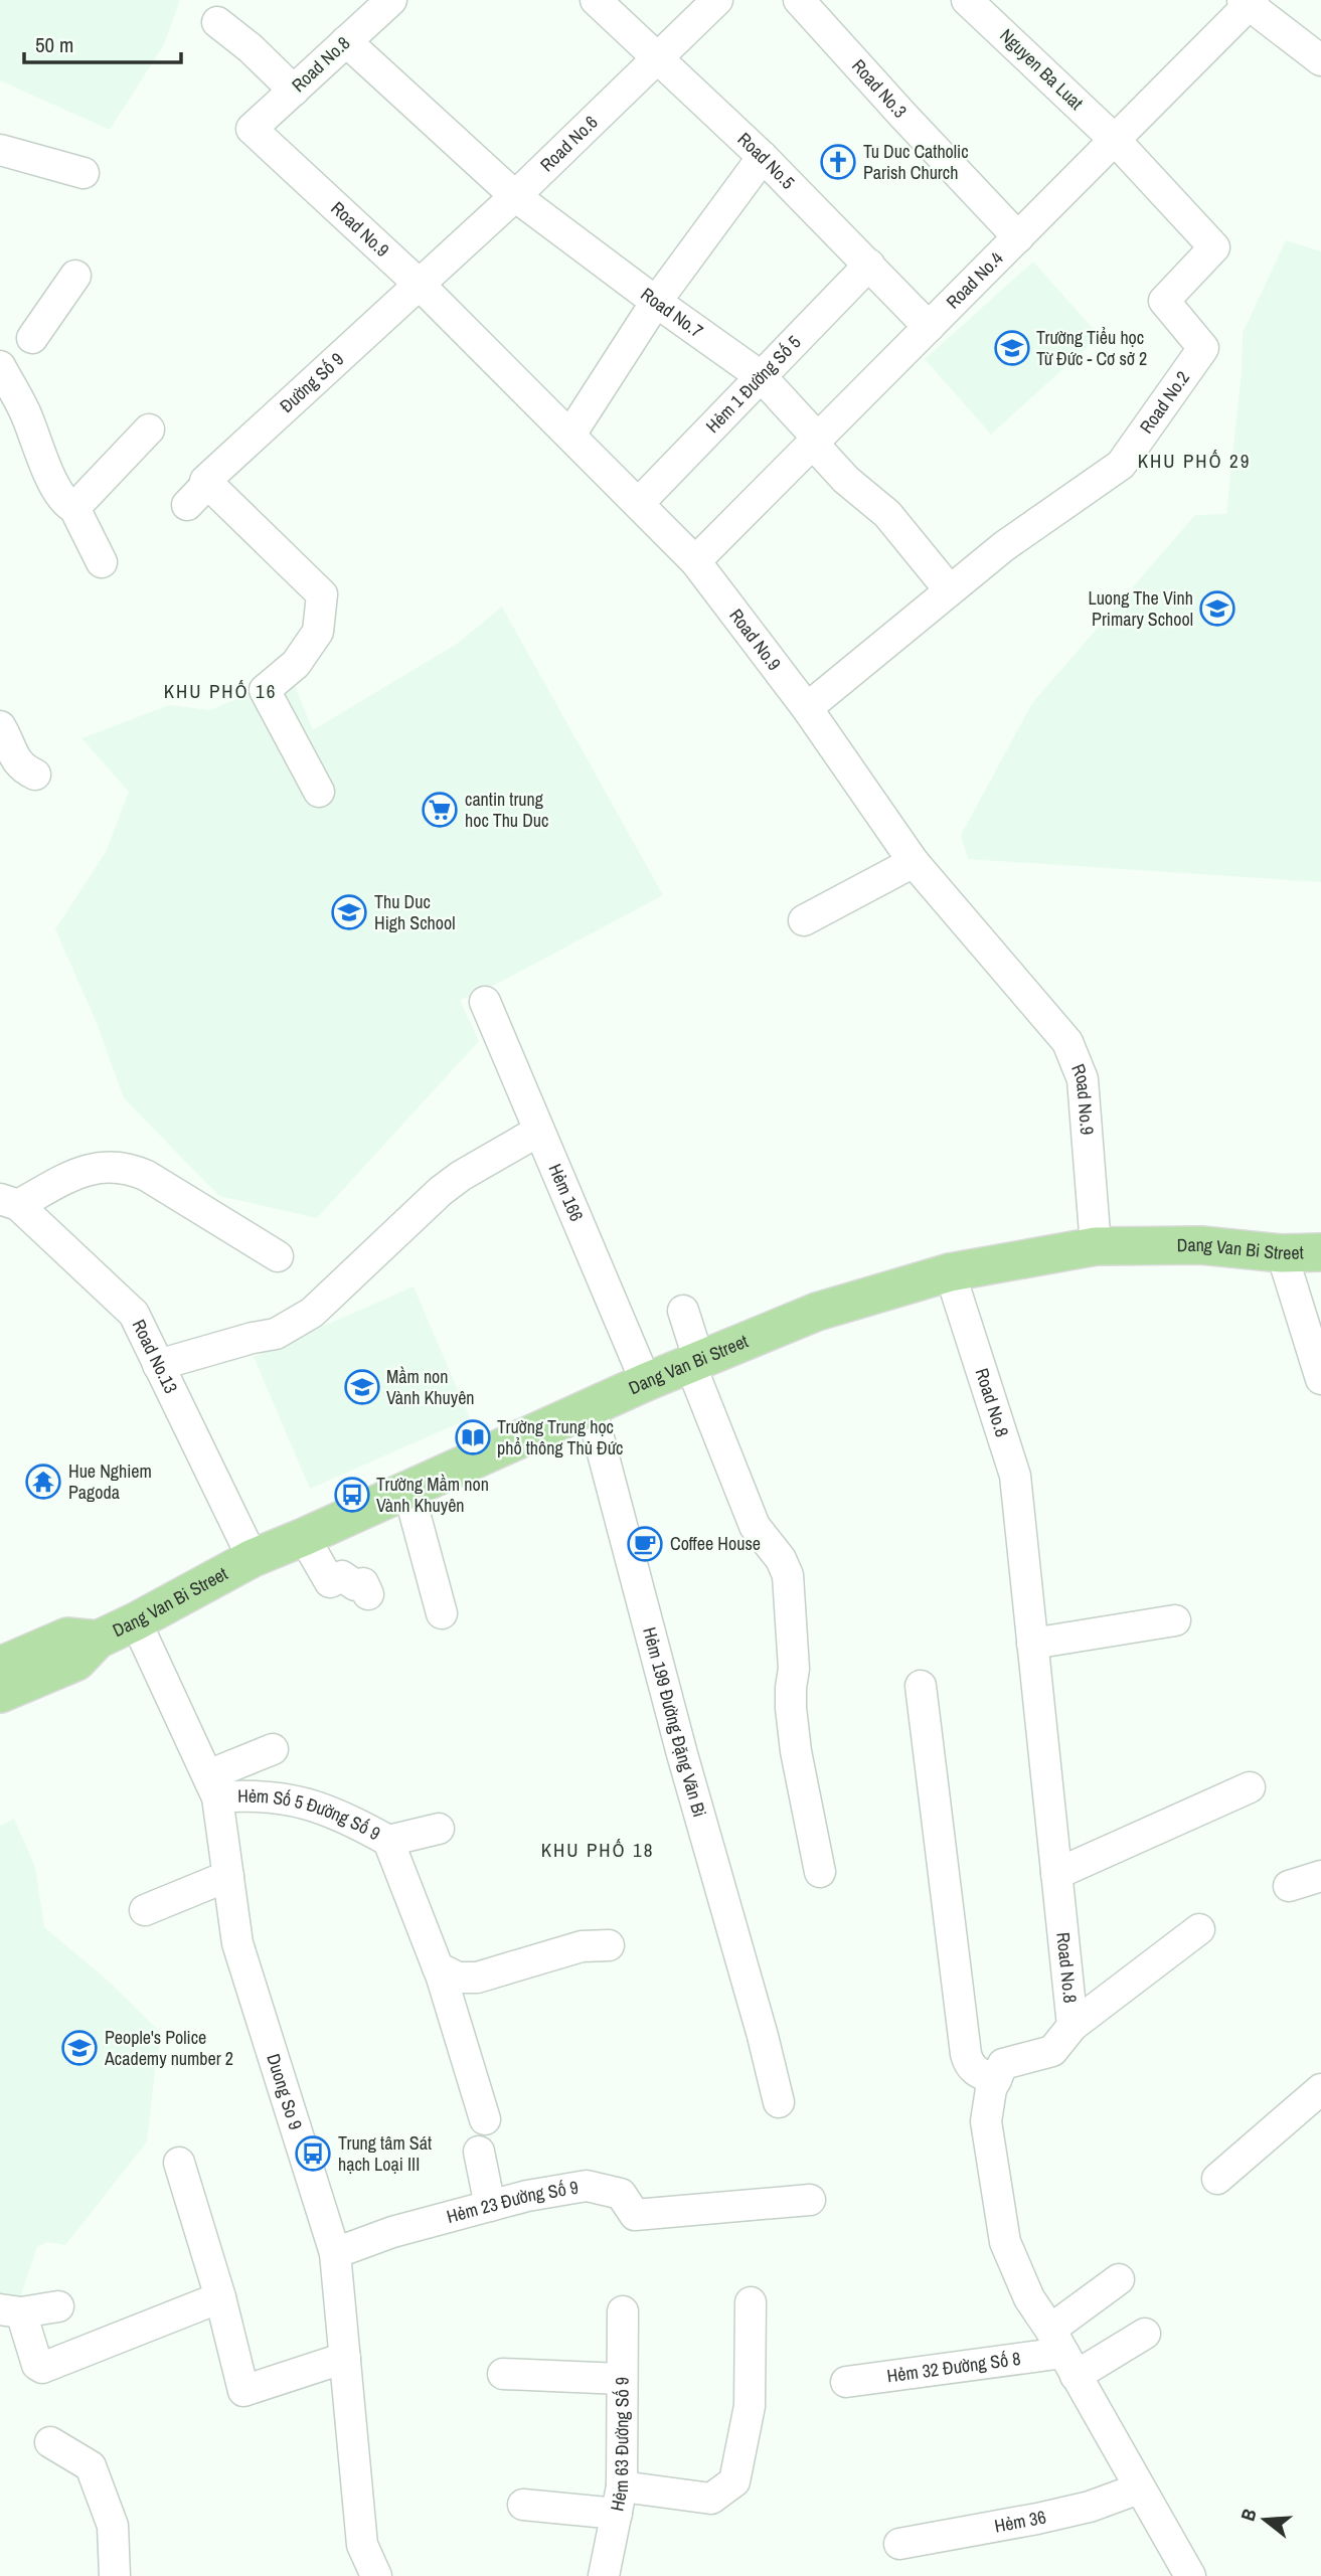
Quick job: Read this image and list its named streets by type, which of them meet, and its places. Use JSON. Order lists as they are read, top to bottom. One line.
{"streets":{"main road":["Dang Van Bi Street"],"street":["Road No.8","Nguyen Ba Luat","Road No.3","Road No.6","Road No.5","Road No.9","Road No.4","Road No.7","Đường Số 9","Hẻm 1 Đường Số 5","Road No.2","Hẻm 166","Road No.13","Hẻm 199 Đường Đặng Văn Bi","Hẻm Số 5 Đường Số 9","Duong So 9","Hẻm 23 Đường Số 9","Hẻm 32 Đường Số 8","Hẻm 63 Đường Số 9","Hẻm 36"]},"crossings":[["Road No.8","Road No.9"],["Road No.8","Road No.7"],["Road No.8","Dang Van Bi Street"],["Nguyen Ba Luat","Road No.4"],["Nguyen Ba Luat","Road No.2"],["Road No.3","Road No.4"],["Road No.6","Road No.5"],["Road No.6","Road No.9"],["Road No.6","Road No.7"],["Road No.6","Đường Số 9"],["Road No.5","Road No.4"],["Road No.5","Hẻm 1 Đường Số 5"],["Road No.9","Road No.4"],["Road No.9","Đường Số 9"],["Road No.9","Hẻm 1 Đường Số 5"],["Road No.9","Road No.2"],["Road No.9","Dang Van Bi Street"],["Road No.4","Road No.7"],["Road No.4","Road No.2"],["Road No.7","Hẻm 1 Đường Số 5"],["Road No.7","Road No.2"],["Hẻm 166","Dang Van Bi Street"],["Dang Van Bi Street","Road No.13"],["Dang Van Bi Street","Hẻm 199 Đường Đặng Văn Bi"],["Dang Van Bi Street","Duong So 9"],["Hẻm Số 5 Đường Số 9","Duong So 9"],["Duong So 9","Hẻm 23 Đường Số 9"]],"districts":["KHU PHỐ 29","KHU PHỐ 16","KHU PHỐ 18"],"places":{"church":["Tu Duc Catholic Parish Church"],"school or university":["Trường Tiểu học Từ Đức - Cơ sở 2","Luong The Vinh Primary School","Thu Duc High School","Mầm non Vành Khuyên","People's Police Academy number 2"],"supermarket":["cantin trung hoc Thu Duc"],"library":["Trường Trung học phổ thông Thủ Đức"],"temple":["Hue Nghiem Pagoda"],"bus stop":["Trường Mầm non Vành Khuyên","Trung tâm Sát hạch Loại III"],"cafe":["Coffee House"]},"scale_bar":"50 m","north":"left"}
